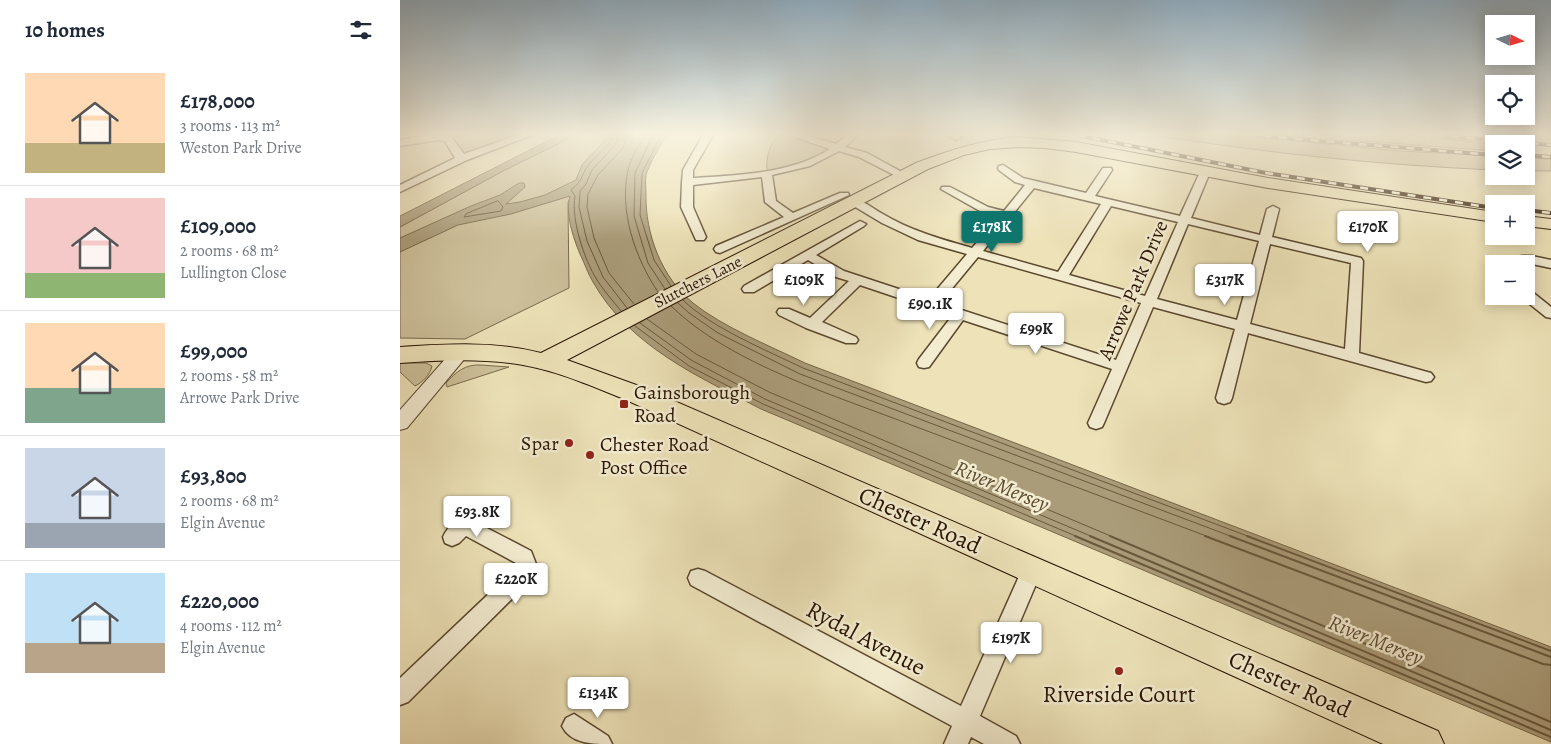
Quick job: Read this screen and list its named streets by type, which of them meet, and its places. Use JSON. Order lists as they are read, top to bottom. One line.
{"streets":{"highway":["Slutchers Lane","Chester Road"],"street":["Arrowe Park Drive","Rydal Avenue"]},"crossings":[["Slutchers Lane","Arrowe Park Drive"],["Slutchers Lane","Chester Road"]],"water":["River Mersey"],"places":{"transit":["Gainsborough Road"],"other":["Spar","Chester Road Post Office","Riverside Court"]},"north":"right","page":{"heading":"10 homes","map_buttons":["+","−"],"list":[{"name":"£178,000","note":"3 rooms · 113 m² · Weston Park Drive"},{"name":"£109,000","note":"2 rooms · 68 m² · Lullington Close"},{"name":"£99,000","note":"2 rooms · 58 m² · Arrowe Park Drive"},{"name":"£93,800","note":"2 rooms · 68 m² · Elgin Avenue"},{"name":"£220,000","note":"4 rooms · 112 m² · Elgin Avenue"}],"price":["£178K","£170K","£109K","£317K","£90.1K","£99K","£93.8K","£220K","£197K","£134K"]}}
